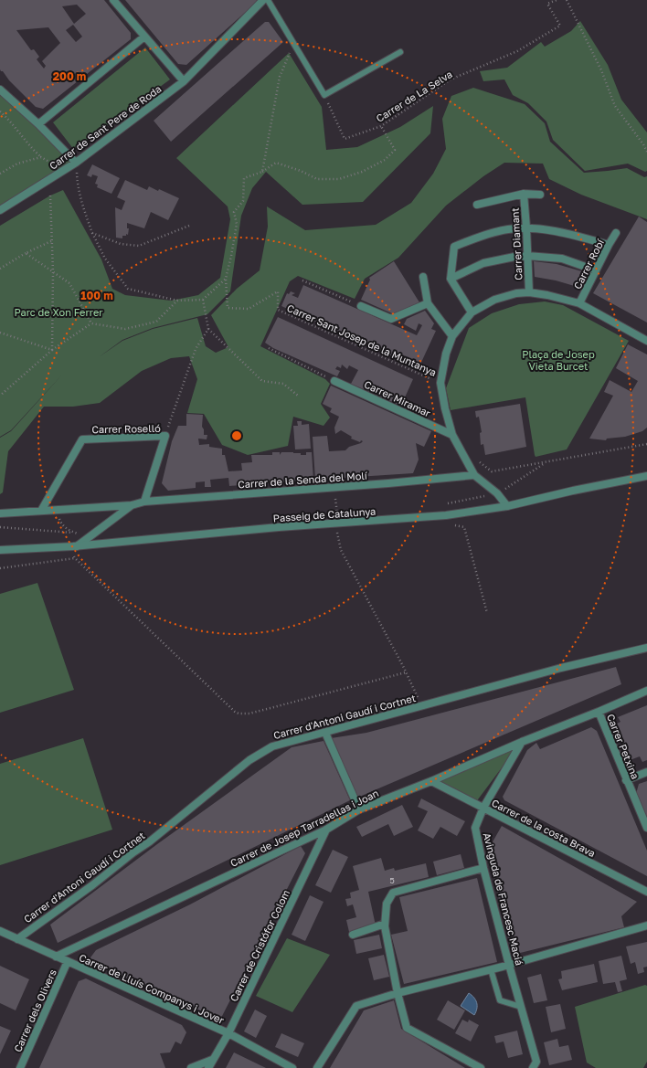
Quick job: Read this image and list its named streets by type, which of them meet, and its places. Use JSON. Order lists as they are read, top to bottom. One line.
{"streets":{"street":["Carrer de Sant Pere de Roda","Carrer Diamant","Carrer Robí","Carrer Miramar","Carrer Roselló","Carrer de la Senda del Molí","Passeig de Catalunya","Carrer d'Antoni Gaudí i Cortnet","Carrer Petxina","Carrer de Josep Tarradellas i Joan","Carrer de la costa Brava","Avinguda de Francesc Maciá","Carrer de Cristófor Colom","Carrer de Lluís Companys i Jover","Carrer dels Olivers"],"path":["Carrer de La Selva","Carrer Sant Josep de la Muntanya"]},"crossings":[["Carrer Roselló","Carrer de la Senda del Molí"],["Carrer de la Senda del Molí","Passeig de Catalunya"],["Carrer d'Antoni Gaudí i Cortnet","Carrer de Lluís Companys i Jover"],["Carrer Petxina","Carrer de Josep Tarradellas i Joan"],["Carrer de Josep Tarradellas i Joan","Carrer de la costa Brava"],["Carrer de Josep Tarradellas i Joan","Avinguda de Francesc Maciá"],["Carrer de Josep Tarradellas i Joan","Carrer de Cristófor Colom"],["Carrer de Josep Tarradellas i Joan","Carrer de Lluís Companys i Jover"],["Carrer de la costa Brava","Avinguda de Francesc Maciá"],["Carrer de Cristófor Colom","Carrer de Lluís Companys i Jover"],["Carrer de Lluís Companys i Jover","Carrer dels Olivers"]],"parks":["Parc de Xon Ferrer","Plaça de Josep Vieta Burcet"],"house_numbers":["5"],"rings":["200 m","100 m"]}
